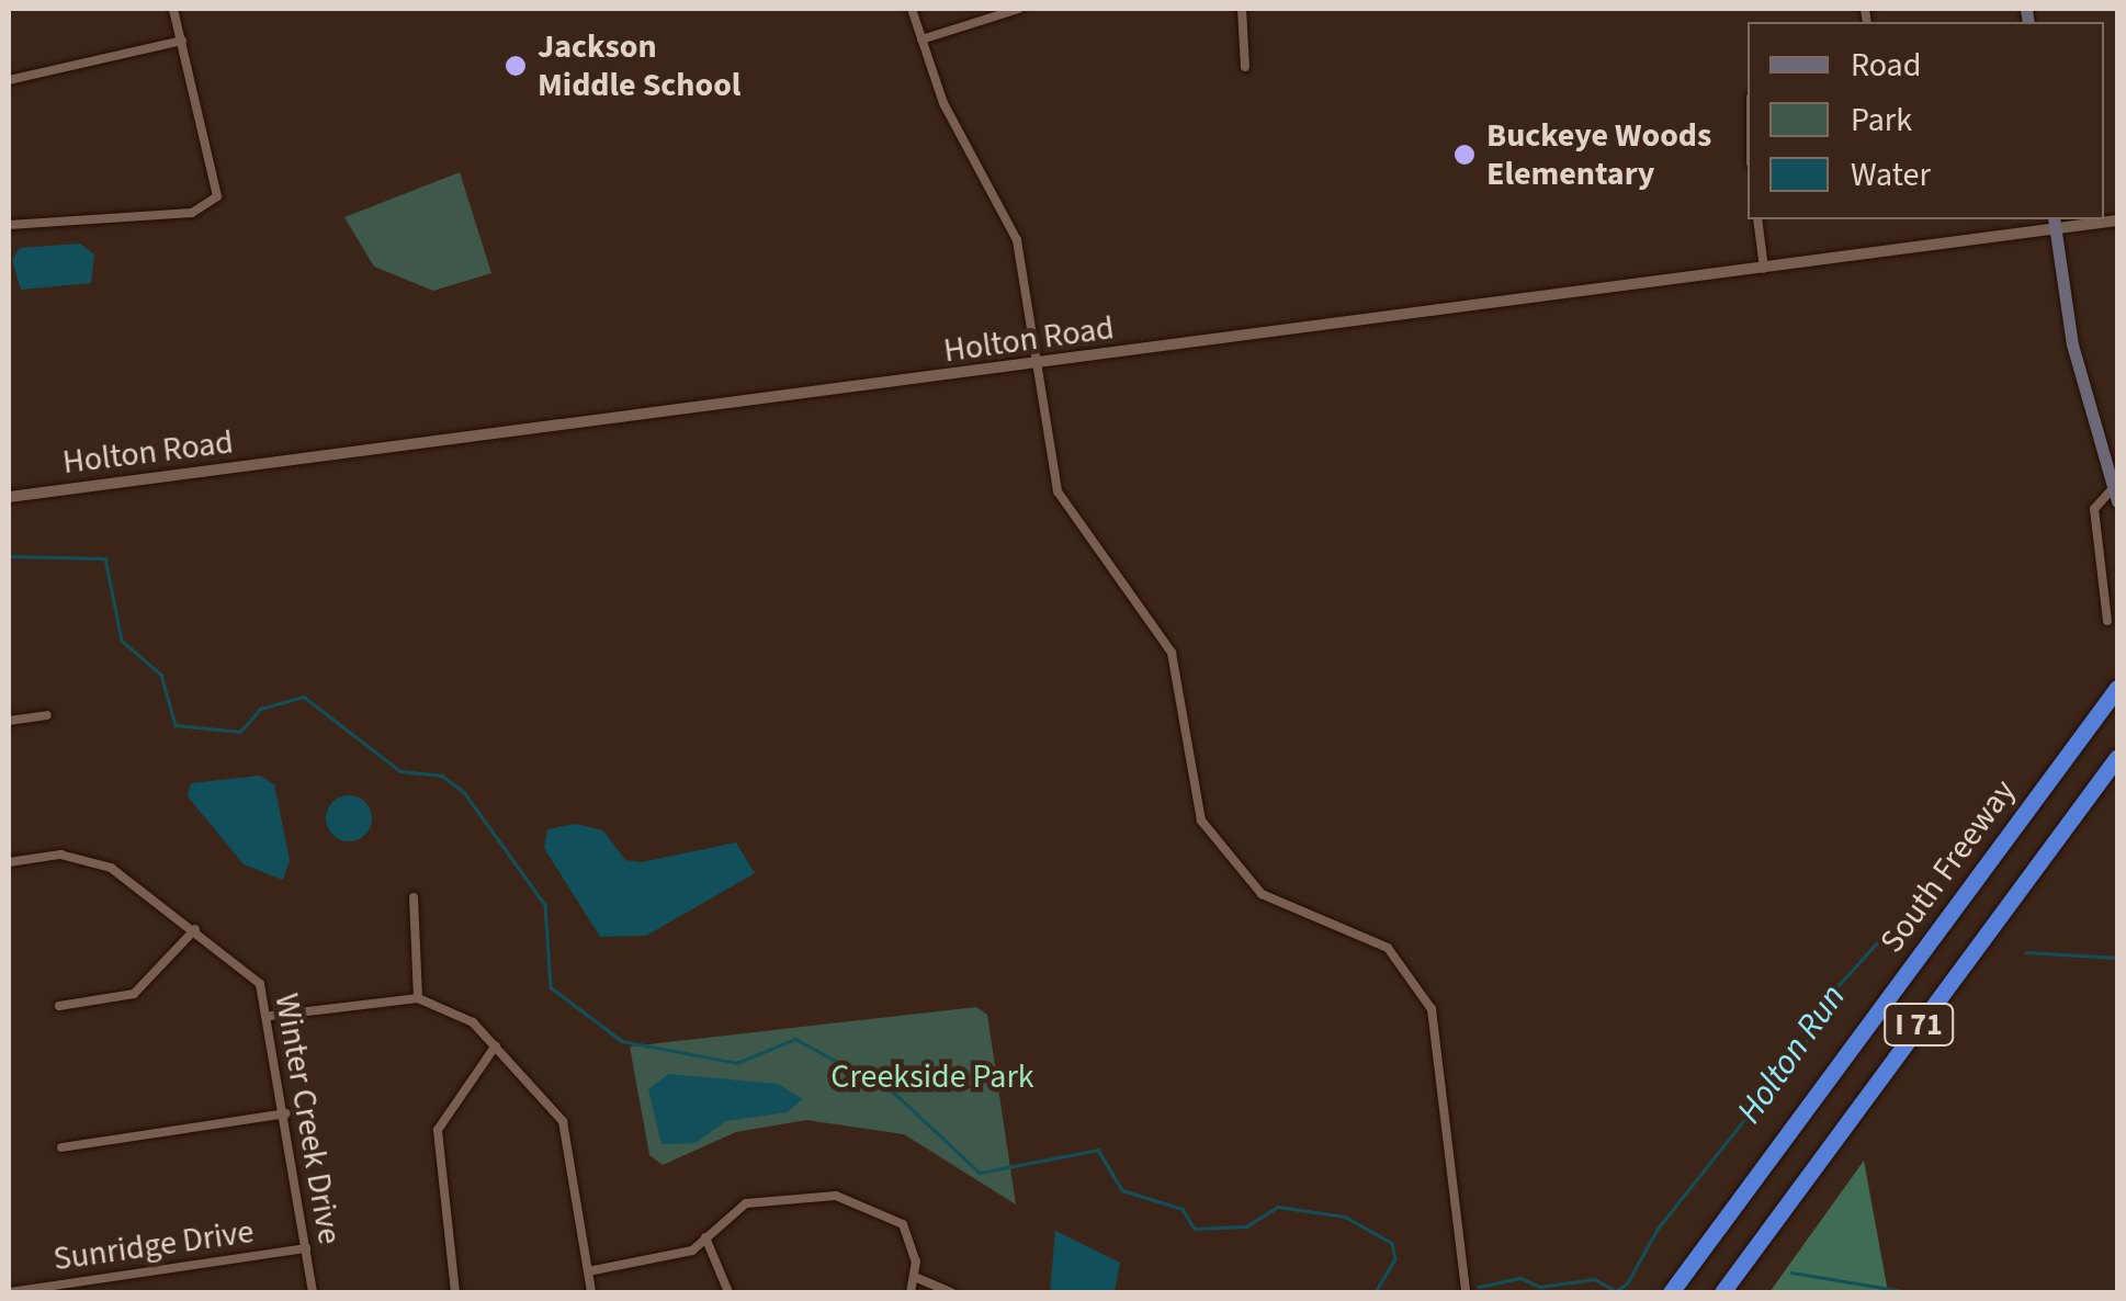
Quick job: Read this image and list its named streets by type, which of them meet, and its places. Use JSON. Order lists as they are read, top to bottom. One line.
{"streets":{"highway":["South Freeway","I 71"],"street":["Holton Road","Winter Creek Drive","Sunridge Drive"]},"crossings":[["Winter Creek Drive","Sunridge Drive"]],"water":["Holton Run"],"parks":["Creekside Park"],"places":["Jackson Middle School","Buckeye Woods Elementary"],"legend":["Road","Park","Water"]}
